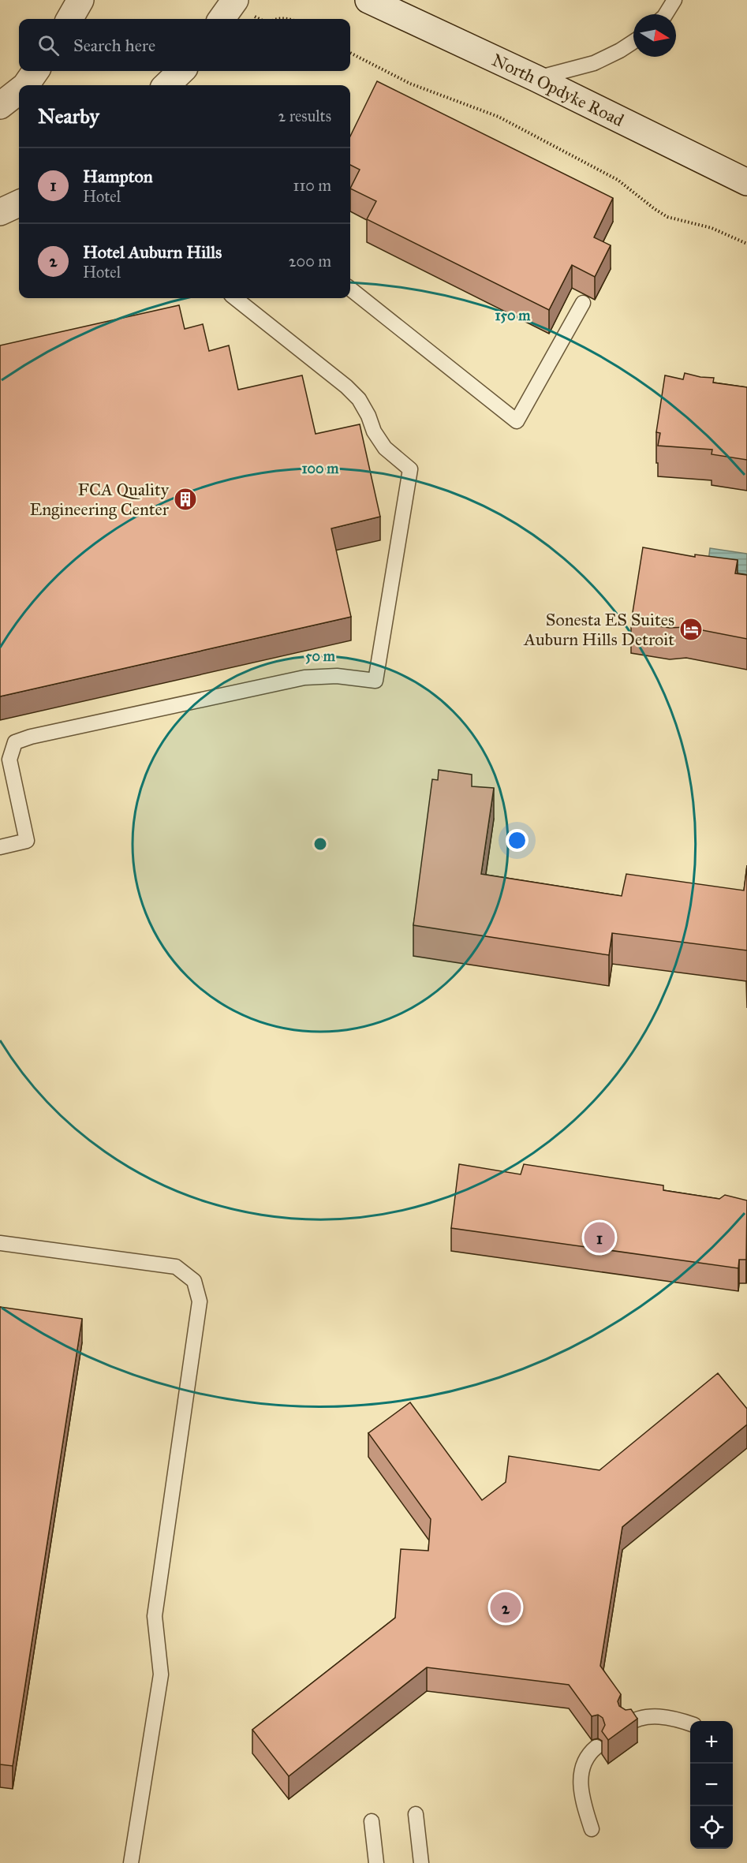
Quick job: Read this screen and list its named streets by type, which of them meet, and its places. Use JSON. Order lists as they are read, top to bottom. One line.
{"streets":{"main road":["North Opdyke Road"]},"places":{"building":["FCA Quality Engineering Center"],"hotel":["Sonesta ES Suites Auburn Hills Detroit"]},"north":"right","page":{"search":"Search here","heading":["Nearby","2 results"],"list":[{"mark":"1","name":"Hampton","note":"Hotel","value":"110 m"},{"mark":"2","name":"Hotel Auburn Hills","note":"Hotel","value":"200 m"}],"pins":["1","2"],"map_buttons":["+","−"]},"rings":["150 m","100 m","50 m"]}
